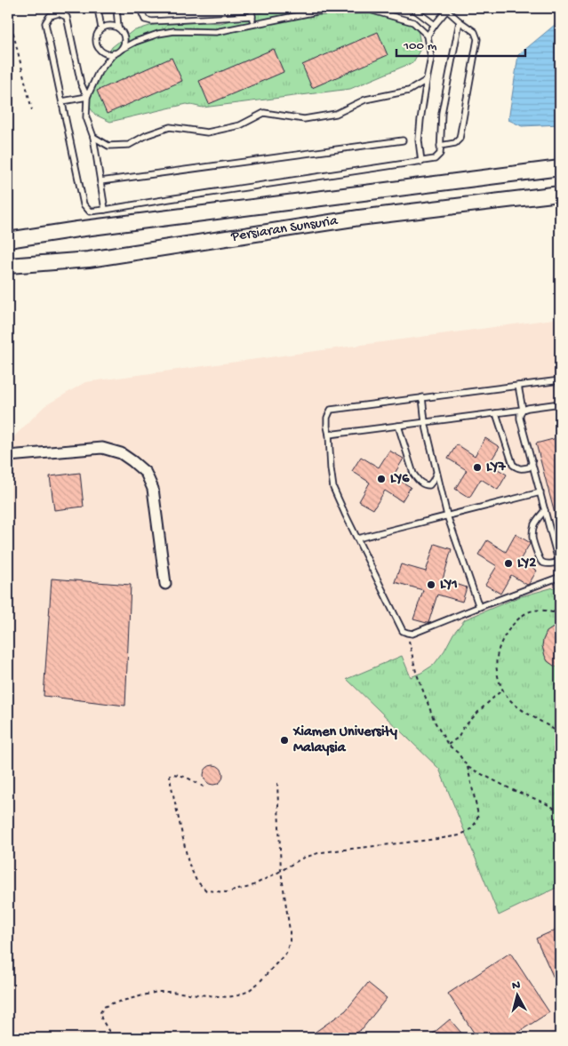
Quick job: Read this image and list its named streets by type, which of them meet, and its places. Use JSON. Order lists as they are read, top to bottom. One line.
{"streets":{"street":["Persiaran Sunsuria"]},"places":["LY7","LY6","LY2","LY1","Xiamen University Malaysia"],"scale_bar":"100 m","north":"top"}
